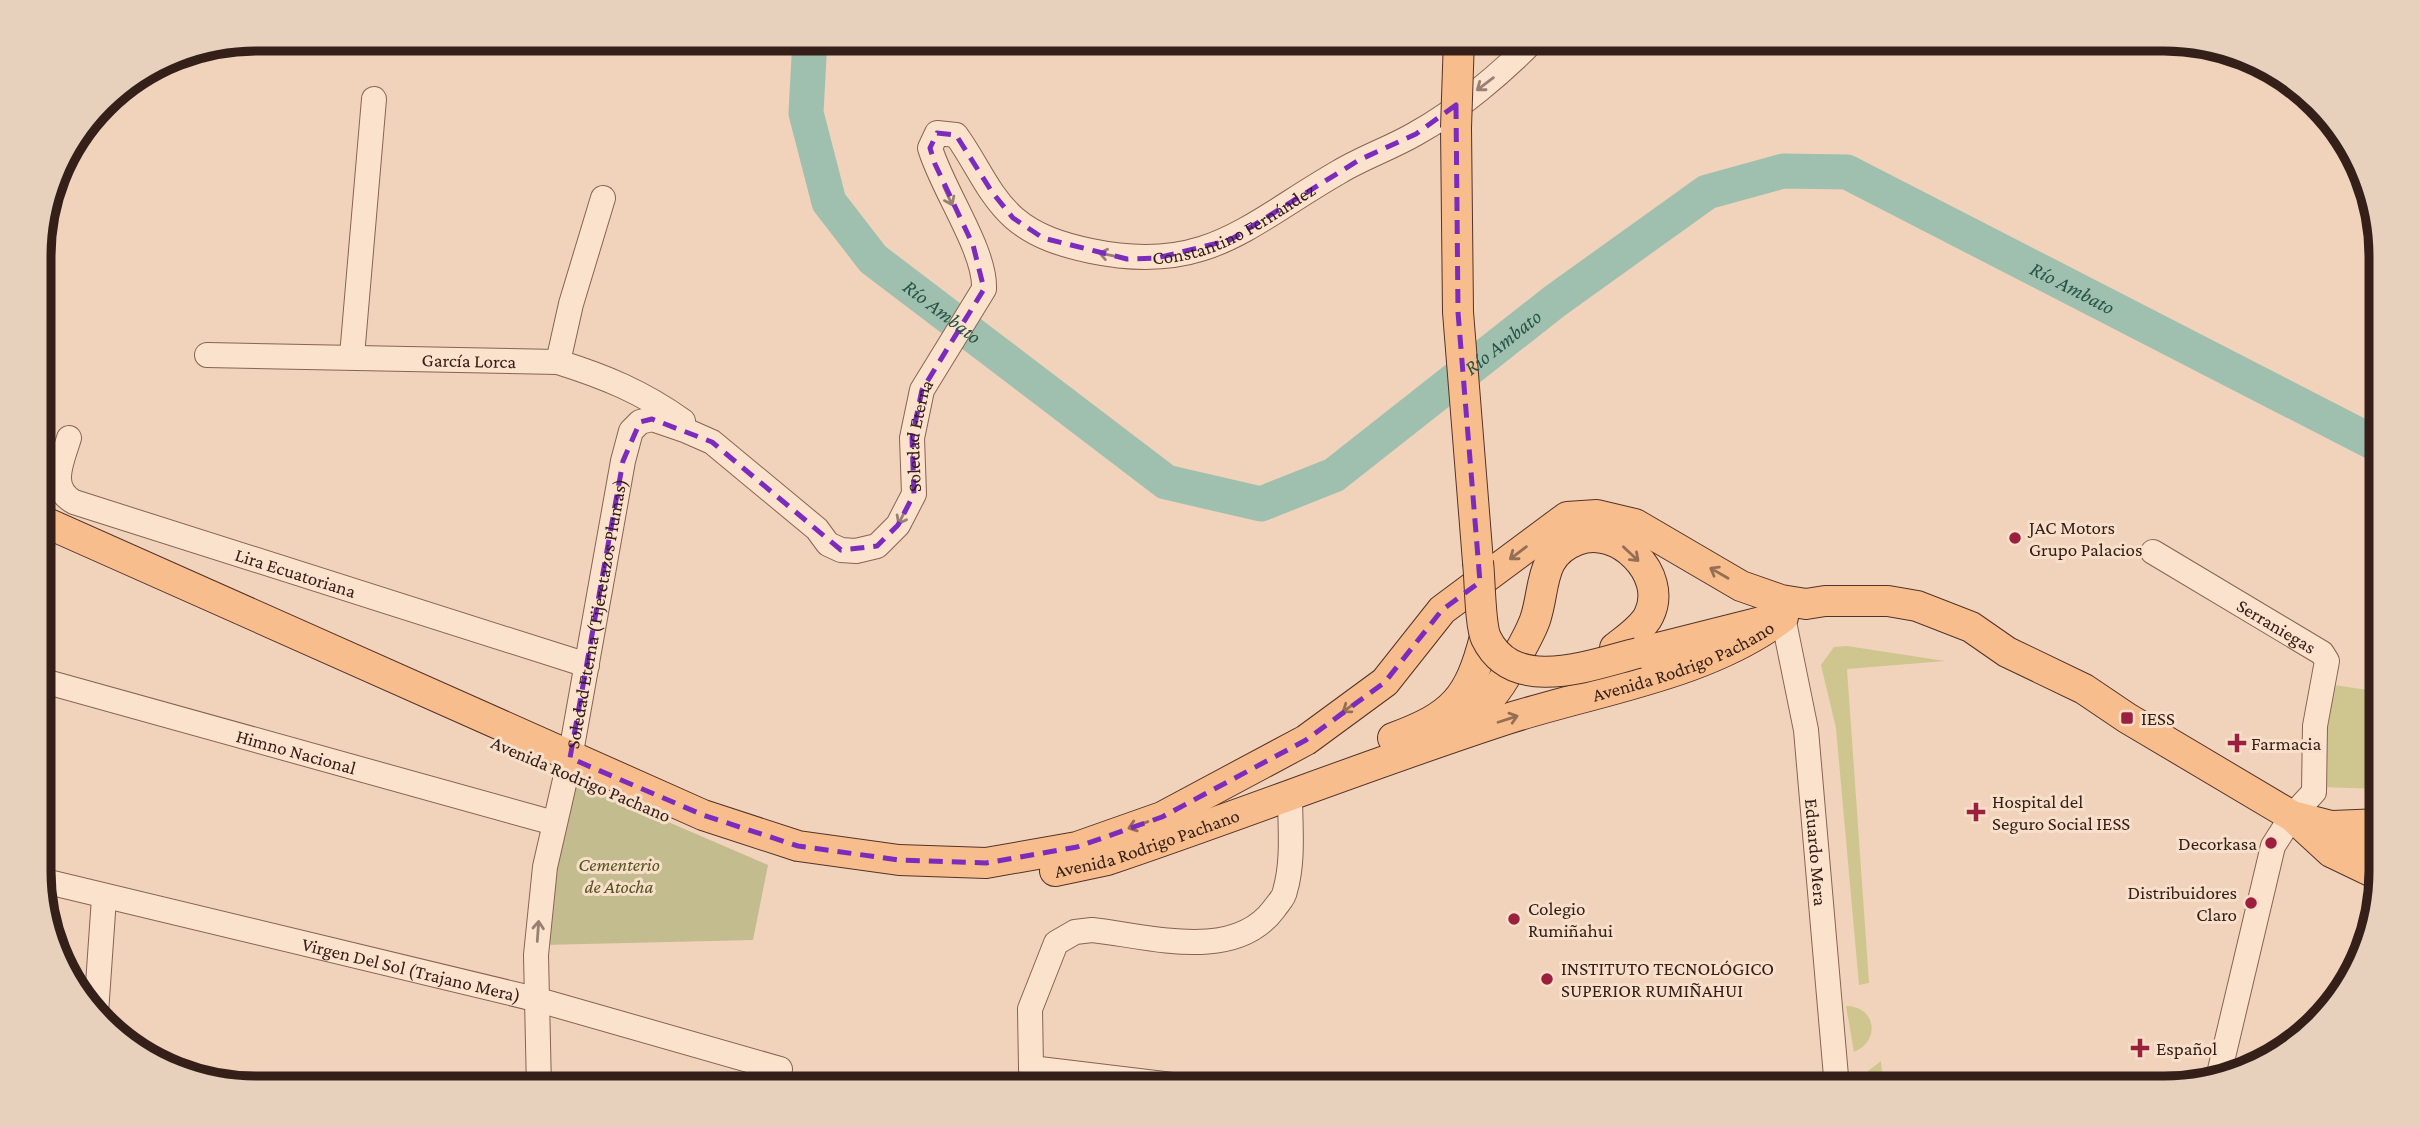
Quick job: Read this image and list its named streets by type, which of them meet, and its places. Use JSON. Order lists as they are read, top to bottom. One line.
{"streets":{"main road":["Avenida Rodrigo Pachano"],"street":["Constantino Fernández","García Lorca","Soledad Eterna","Lira Ecuatoriana","Soledad Eterna (Tijeretazos Plumas)","Serraniegas","Himno Nacional","Eduardo Mera","Virgen Del Sol (Trajano Mera)"]},"crossings":[["Constantino Fernández","Soledad Eterna"],["García Lorca","Soledad Eterna"],["Soledad Eterna","Soledad Eterna (Tijeretazos Plumas)"],["Lira Ecuatoriana","Soledad Eterna (Tijeretazos Plumas)"],["Soledad Eterna (Tijeretazos Plumas)","Avenida Rodrigo Pachano"],["Soledad Eterna (Tijeretazos Plumas)","Himno Nacional"],["Soledad Eterna (Tijeretazos Plumas)","Virgen Del Sol (Trajano Mera)"],["Serraniegas","Avenida Rodrigo Pachano"],["Avenida Rodrigo Pachano","Eduardo Mera"]],"one_way":["Constantino Fernández"],"water":["Río Ambato"],"parks":["Cementerio de Atocha"],"places":{"other":["JAC Motors Grupo Palacios","Decorkasa","Distribuidores Claro","Colegio Rumiñahui","INSTITUTO TECNOLÓGICO SUPERIOR RUMIÑAHUI"],"transit":["IESS"],"health":["Farmacia","Hospital del Seguro Social IESS","Español"]}}
